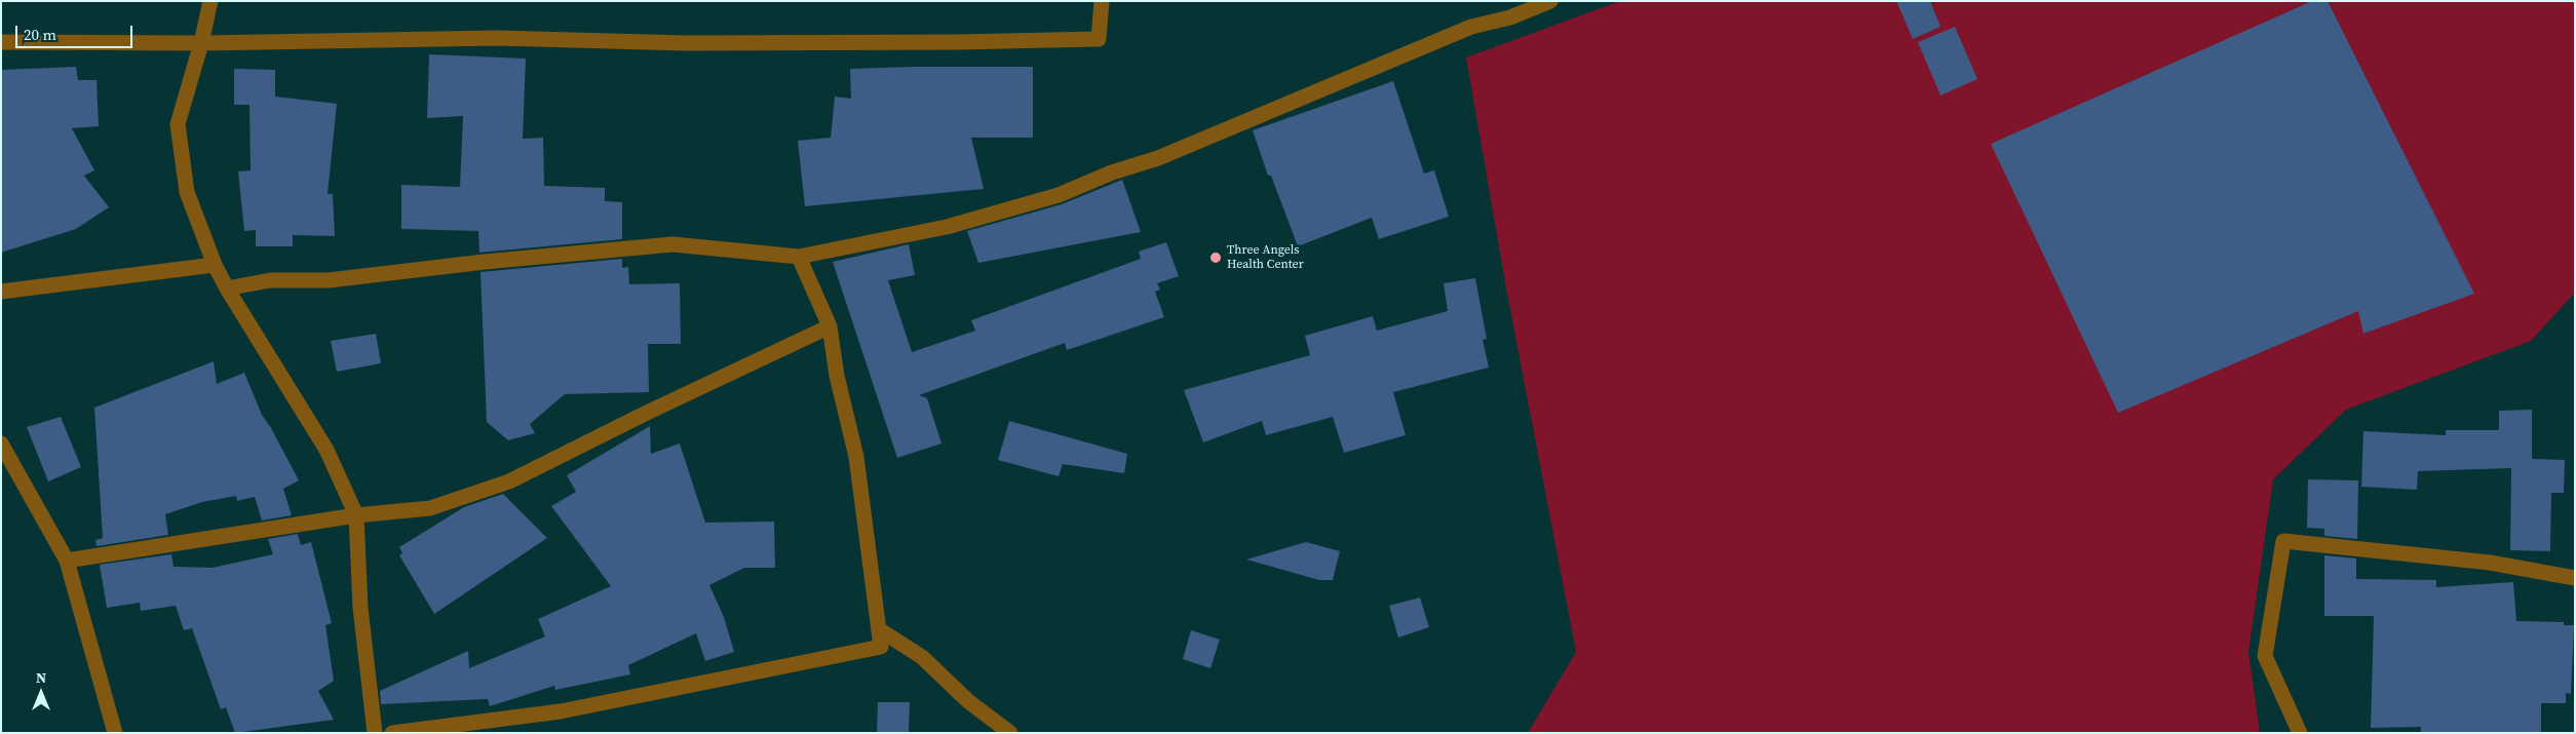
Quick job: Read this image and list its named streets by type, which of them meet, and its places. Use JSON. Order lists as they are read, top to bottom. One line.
{"places":["Three Angels Health Center"],"scale_bar":"20 m","north":"top"}
